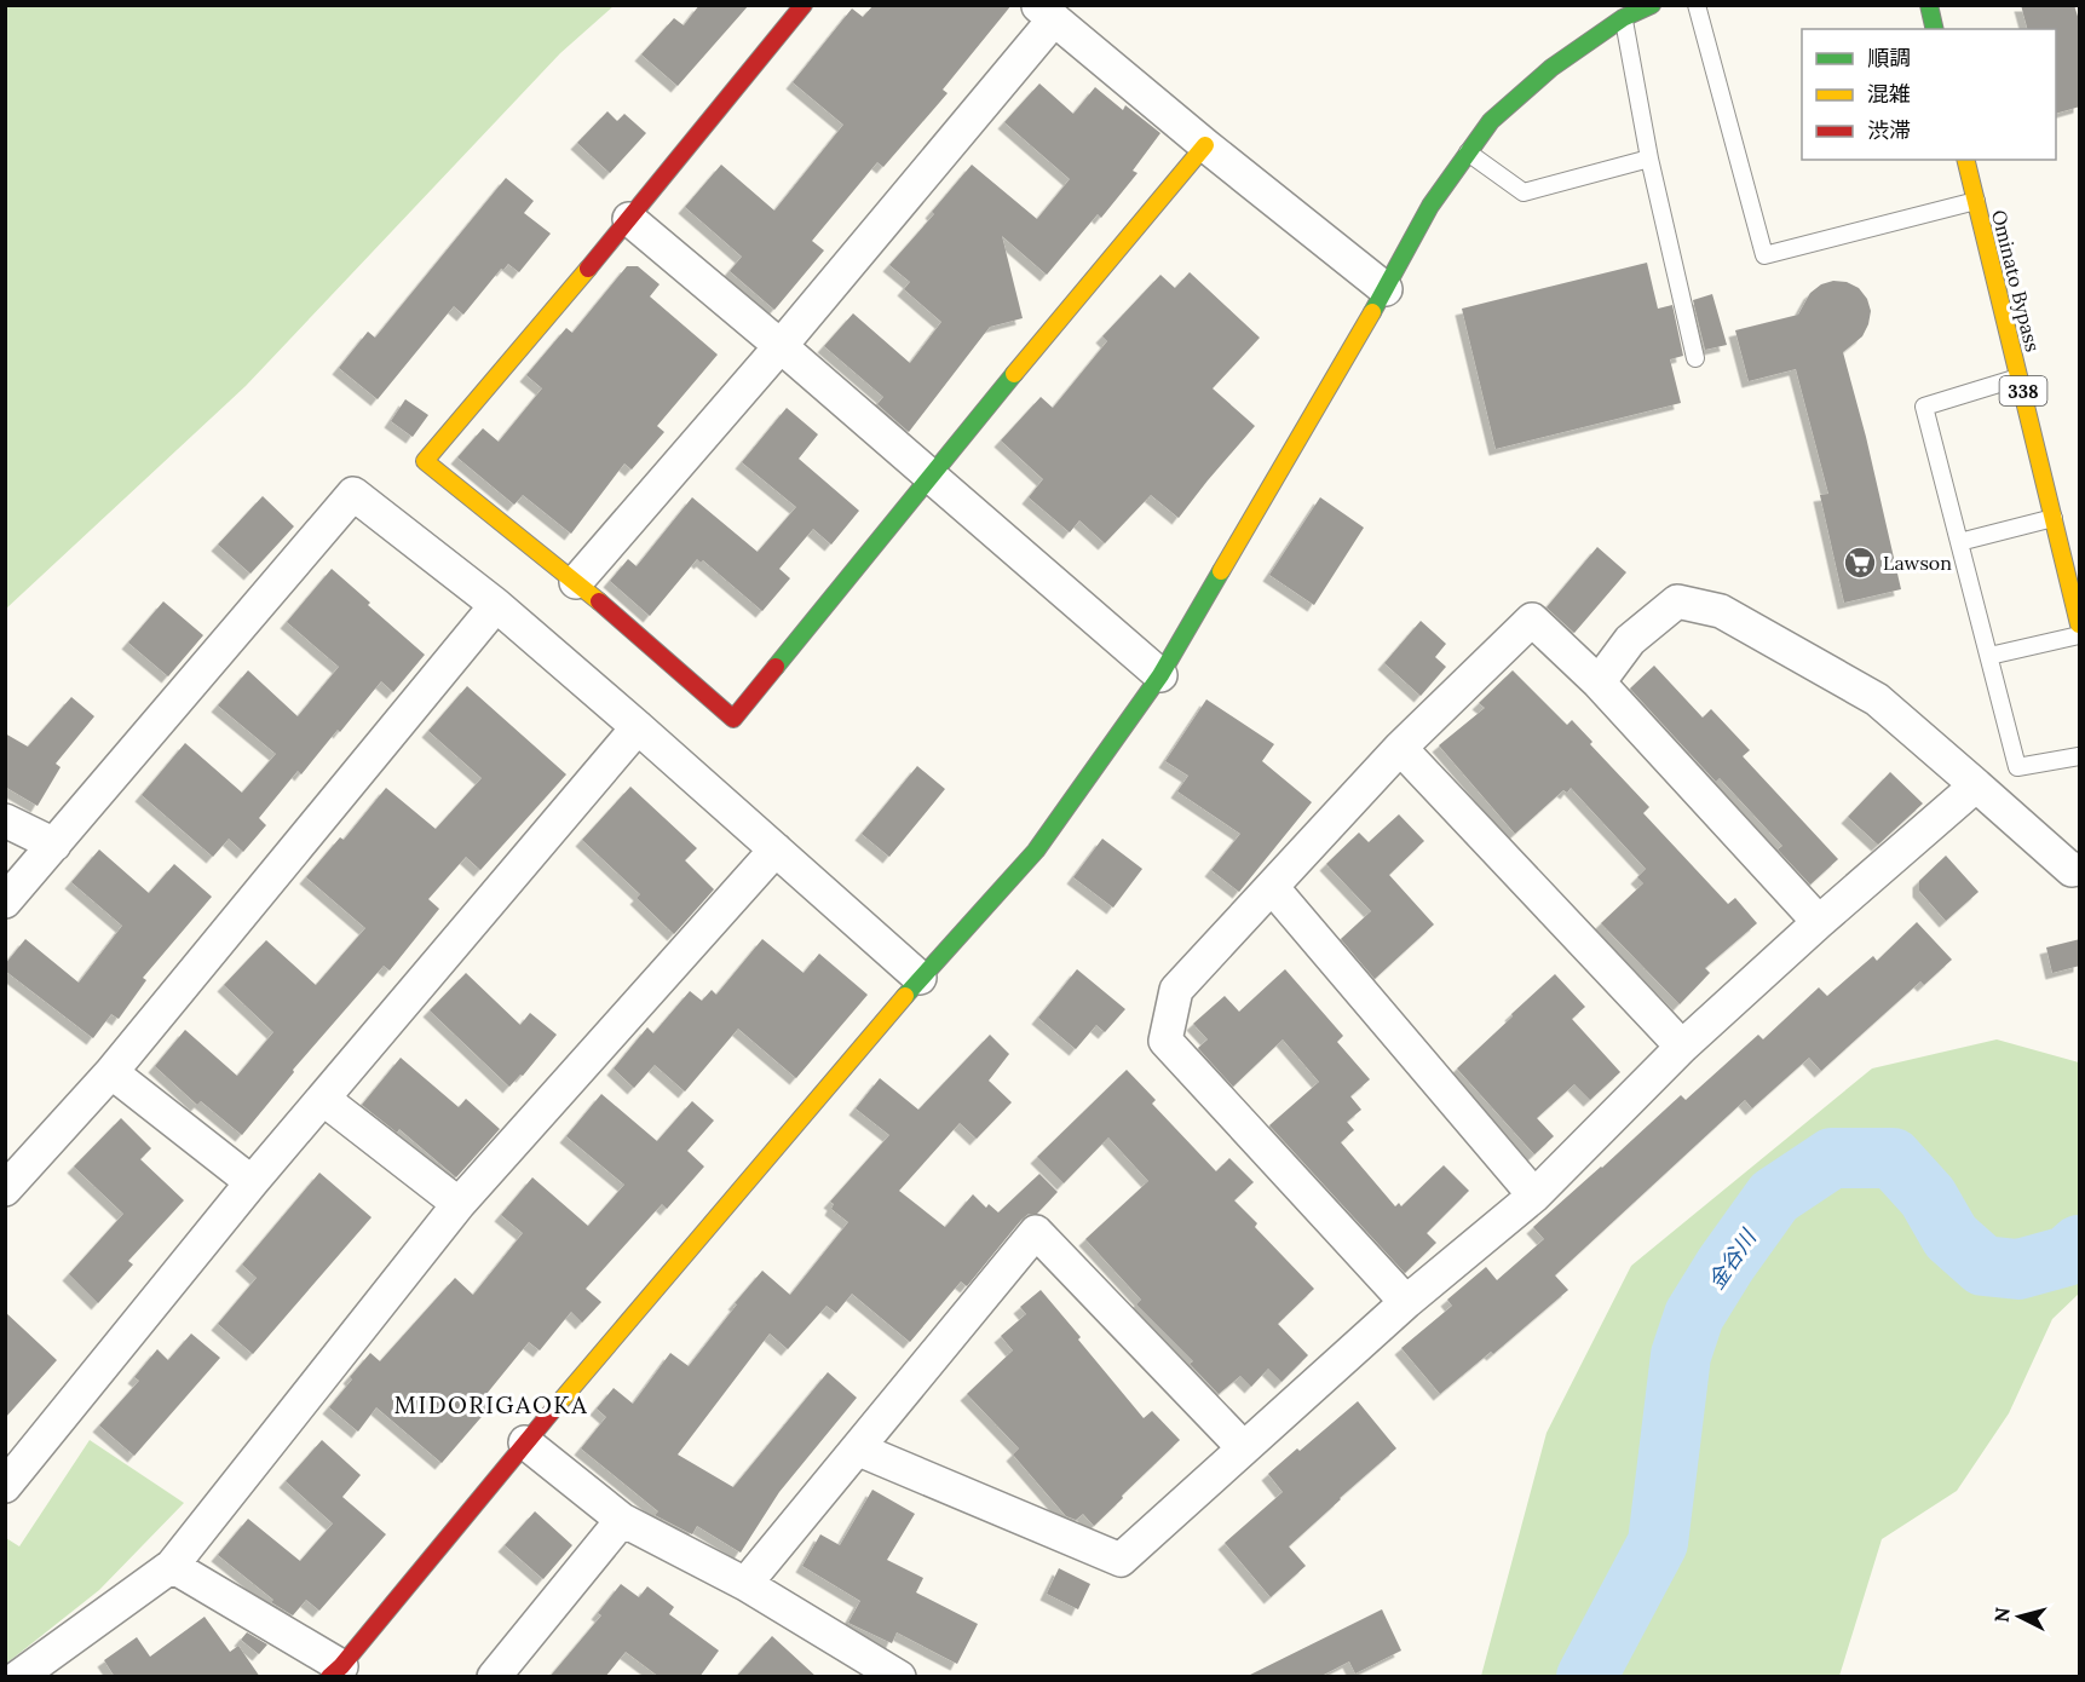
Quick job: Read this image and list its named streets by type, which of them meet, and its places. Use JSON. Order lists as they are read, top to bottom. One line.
{"streets":{"main road":["Ominato Bypass","338"]},"districts":["MIDORIGAOKA"],"water":["金谷川"],"places":{"supermarket":["Lawson"]},"legend":["順調","混雑","渋滞"],"north":"left"}
